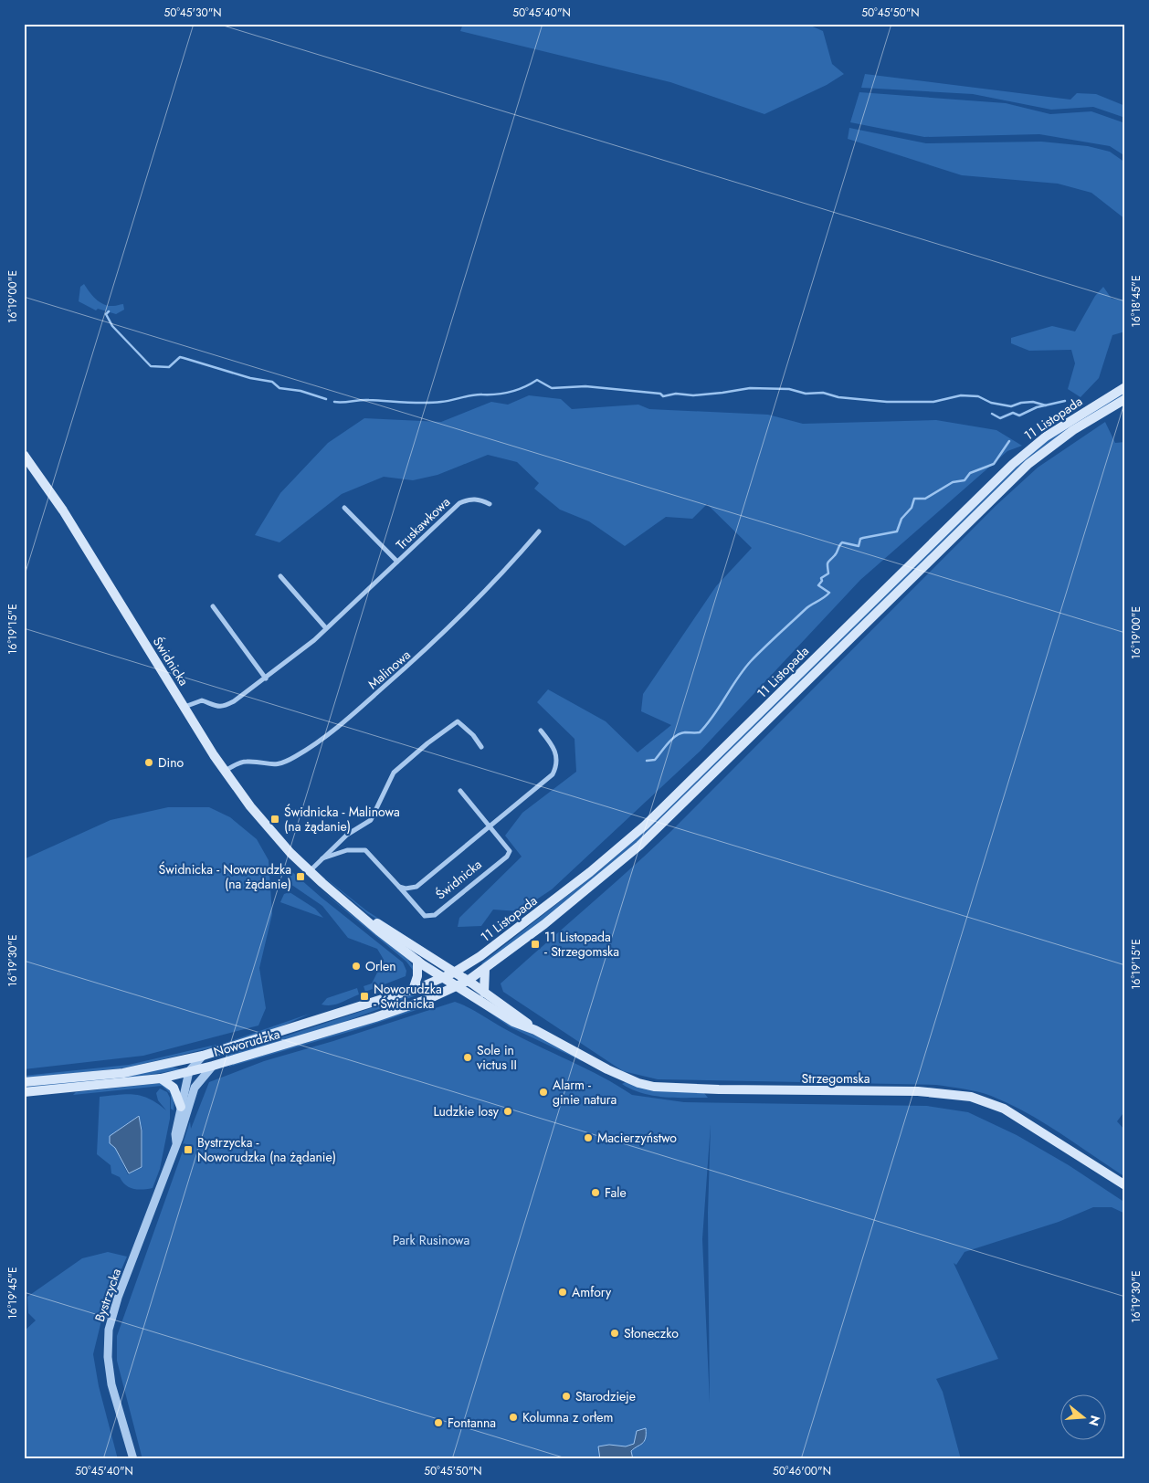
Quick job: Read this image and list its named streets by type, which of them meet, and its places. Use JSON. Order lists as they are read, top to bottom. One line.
{"streets":{"main road":["11 Listopada","Świdnicka","Noworudzka","Strzegomska"],"street":["Truskawkowa","Malinowa","Bystrzycka"]},"crossings":[["11 Listopada","Świdnicka"],["11 Listopada","Noworudzka"],["11 Listopada","Strzegomska"],["Truskawkowa","Świdnicka"],["Świdnicka","Malinowa"],["Świdnicka","Noworudzka"],["Świdnicka","Strzegomska"],["Noworudzka","Strzegomska"],["Noworudzka","Bystrzycka"]],"parks":["Park Rusinowa"],"places":{"other":["Dino","Orlen","Sole in victus II","Alarm - ginie natura","Ludzkie losy","Macierzyństwo","Fale","Amfory","Słoneczko","Starodzieje","Kolumna z orłem","Fontanna"],"transit":["Świdnicka - Malinowa (na żądanie)","Świdnicka - Noworudzka (na żądanie)","11 Listopada - Strzegomska","Noworudzka - Świdnicka","Bystrzycka - Noworudzka (na żądanie)"]},"north":"right","coordinates":["50°45'30\"N","50°45'40\"N","50°45'50\"N","16°19'00\"E","16°18'45\"E","16°19'15\"E","16°19'30\"E","16°19'45\"E","50°46'00\"N"]}
